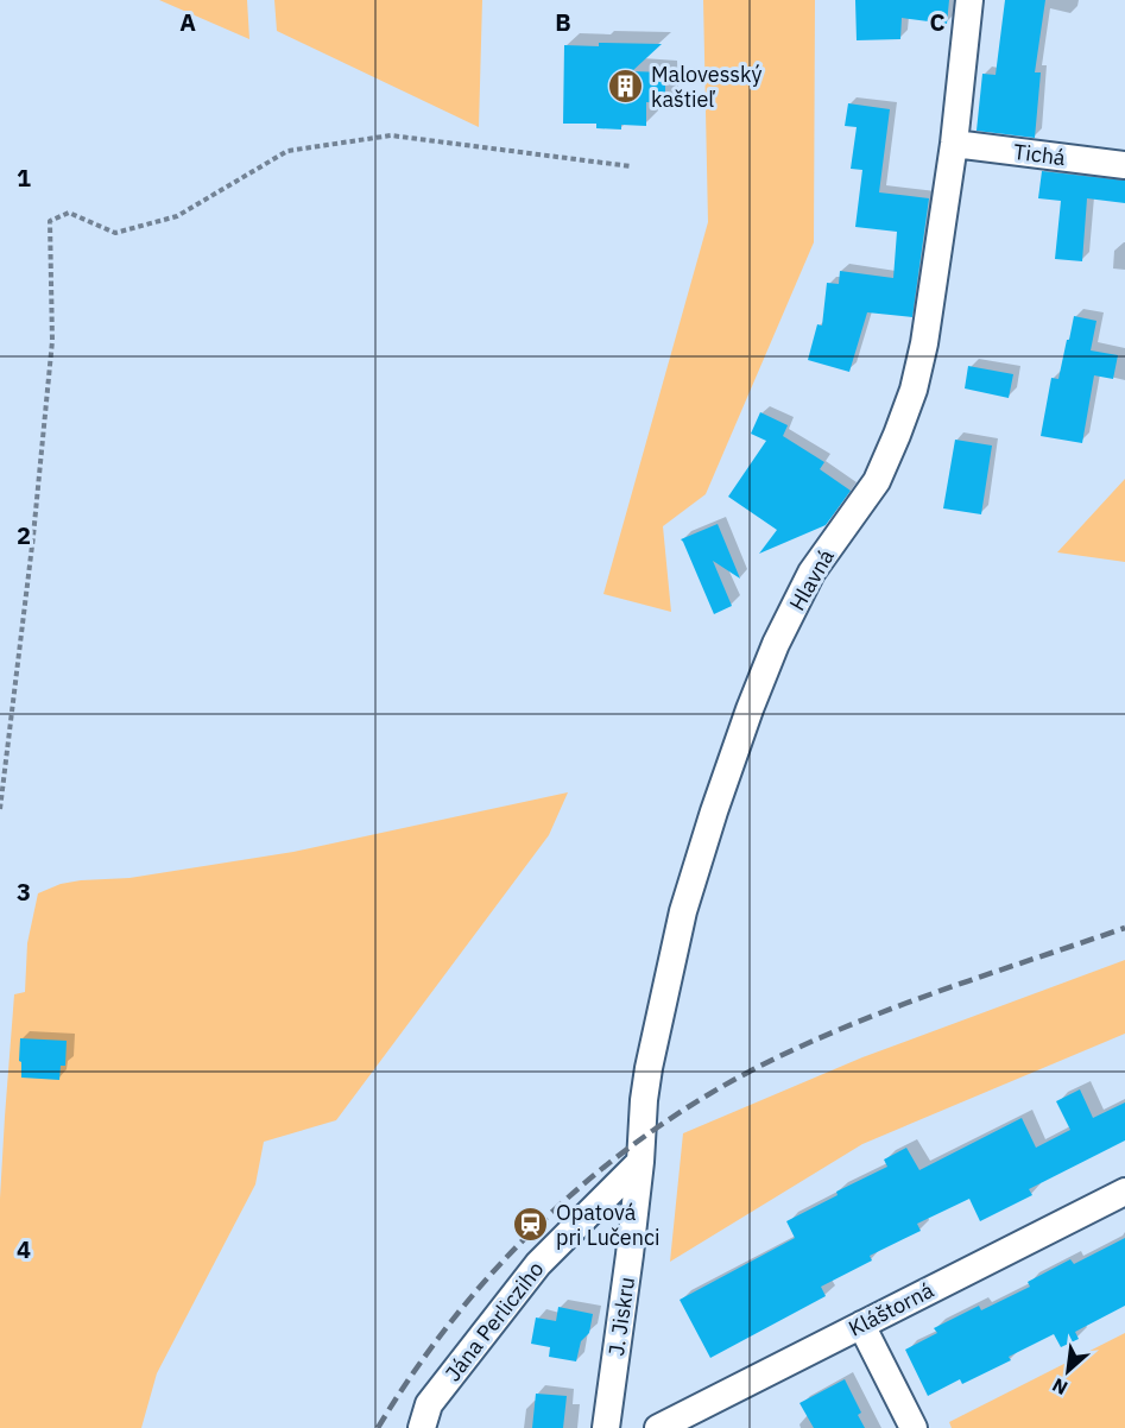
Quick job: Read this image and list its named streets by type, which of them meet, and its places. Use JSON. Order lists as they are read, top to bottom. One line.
{"streets":{"street":["Tichá","Hlavná","Kláštorná","J. Jiskru","Jána Perlicziho"]},"crossings":[["Tichá","Hlavná"],["Hlavná","J. Jiskru"],["Hlavná","Jána Perlicziho"],["J. Jiskru","Jána Perlicziho"]],"places":{"building":["Malovesský kaštieľ"],"station":["Opatová pri Lučenci"]},"north":"bottom left","grid":{"columns":["A","B","C"],"rows":["1","2","3","4"]}}
